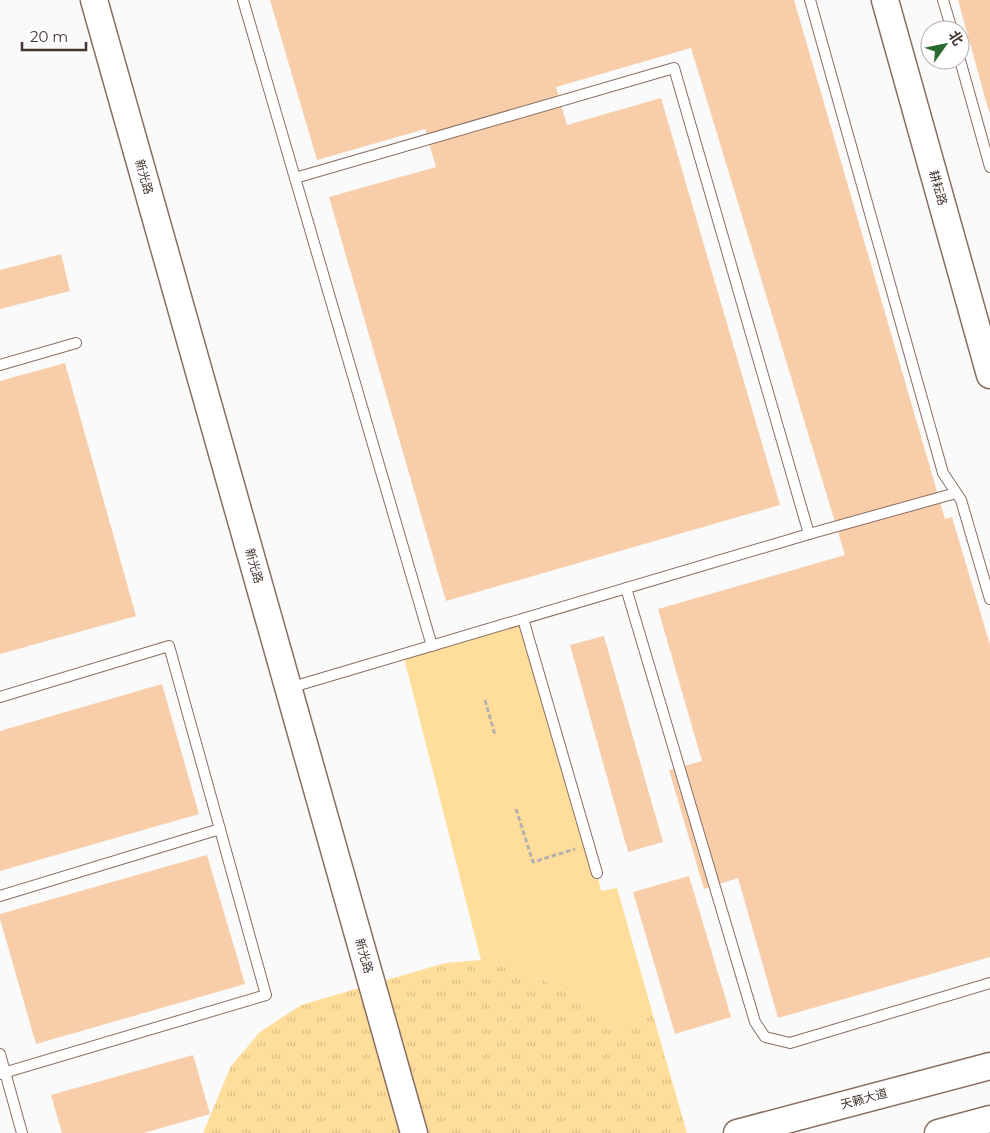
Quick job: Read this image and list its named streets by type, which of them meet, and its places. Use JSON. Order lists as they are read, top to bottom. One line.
{"streets":{"street":["新光路","耕耘路","天籁大道"]},"scale_bar":"20 m","north":"top right"}
